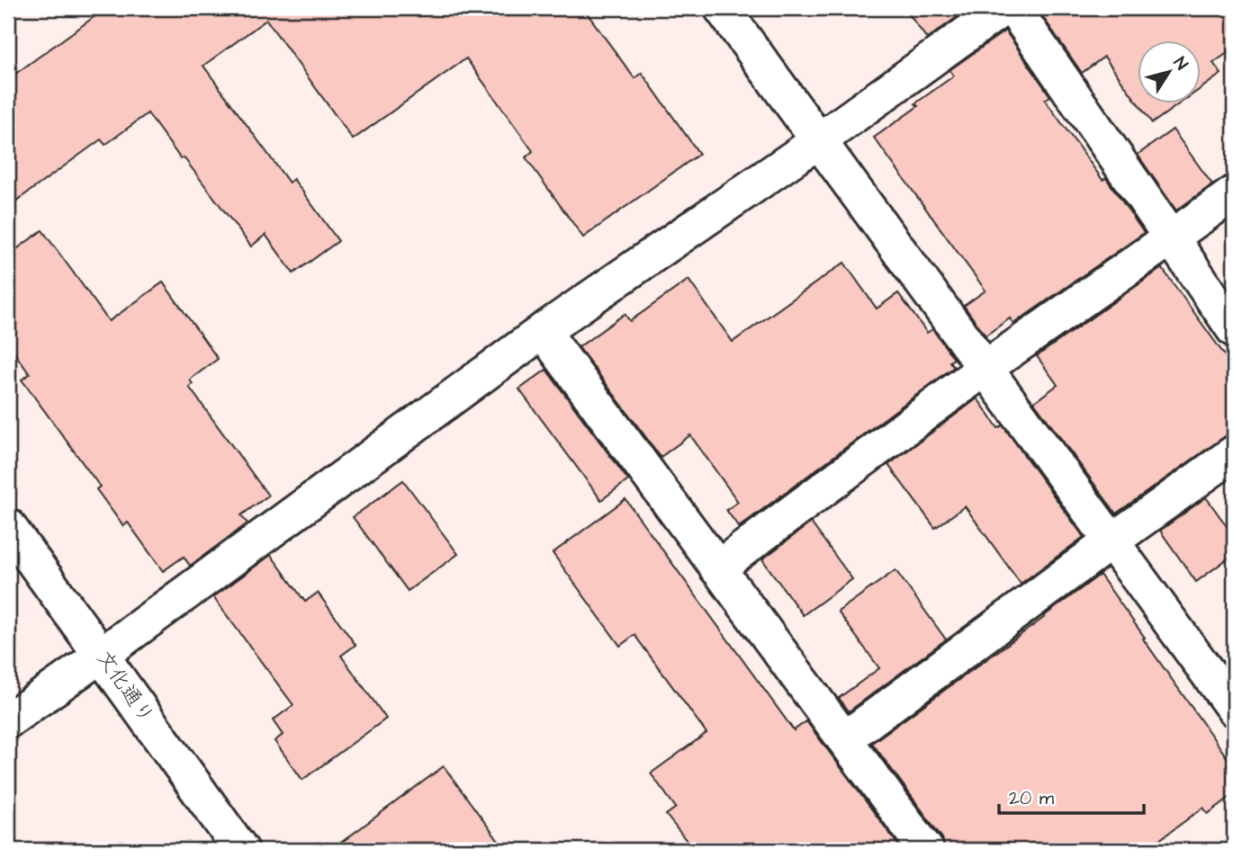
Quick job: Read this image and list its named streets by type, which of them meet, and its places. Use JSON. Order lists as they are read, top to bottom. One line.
{"streets":{"street":["文化通り"]},"scale_bar":"20 m","north":"top right"}
